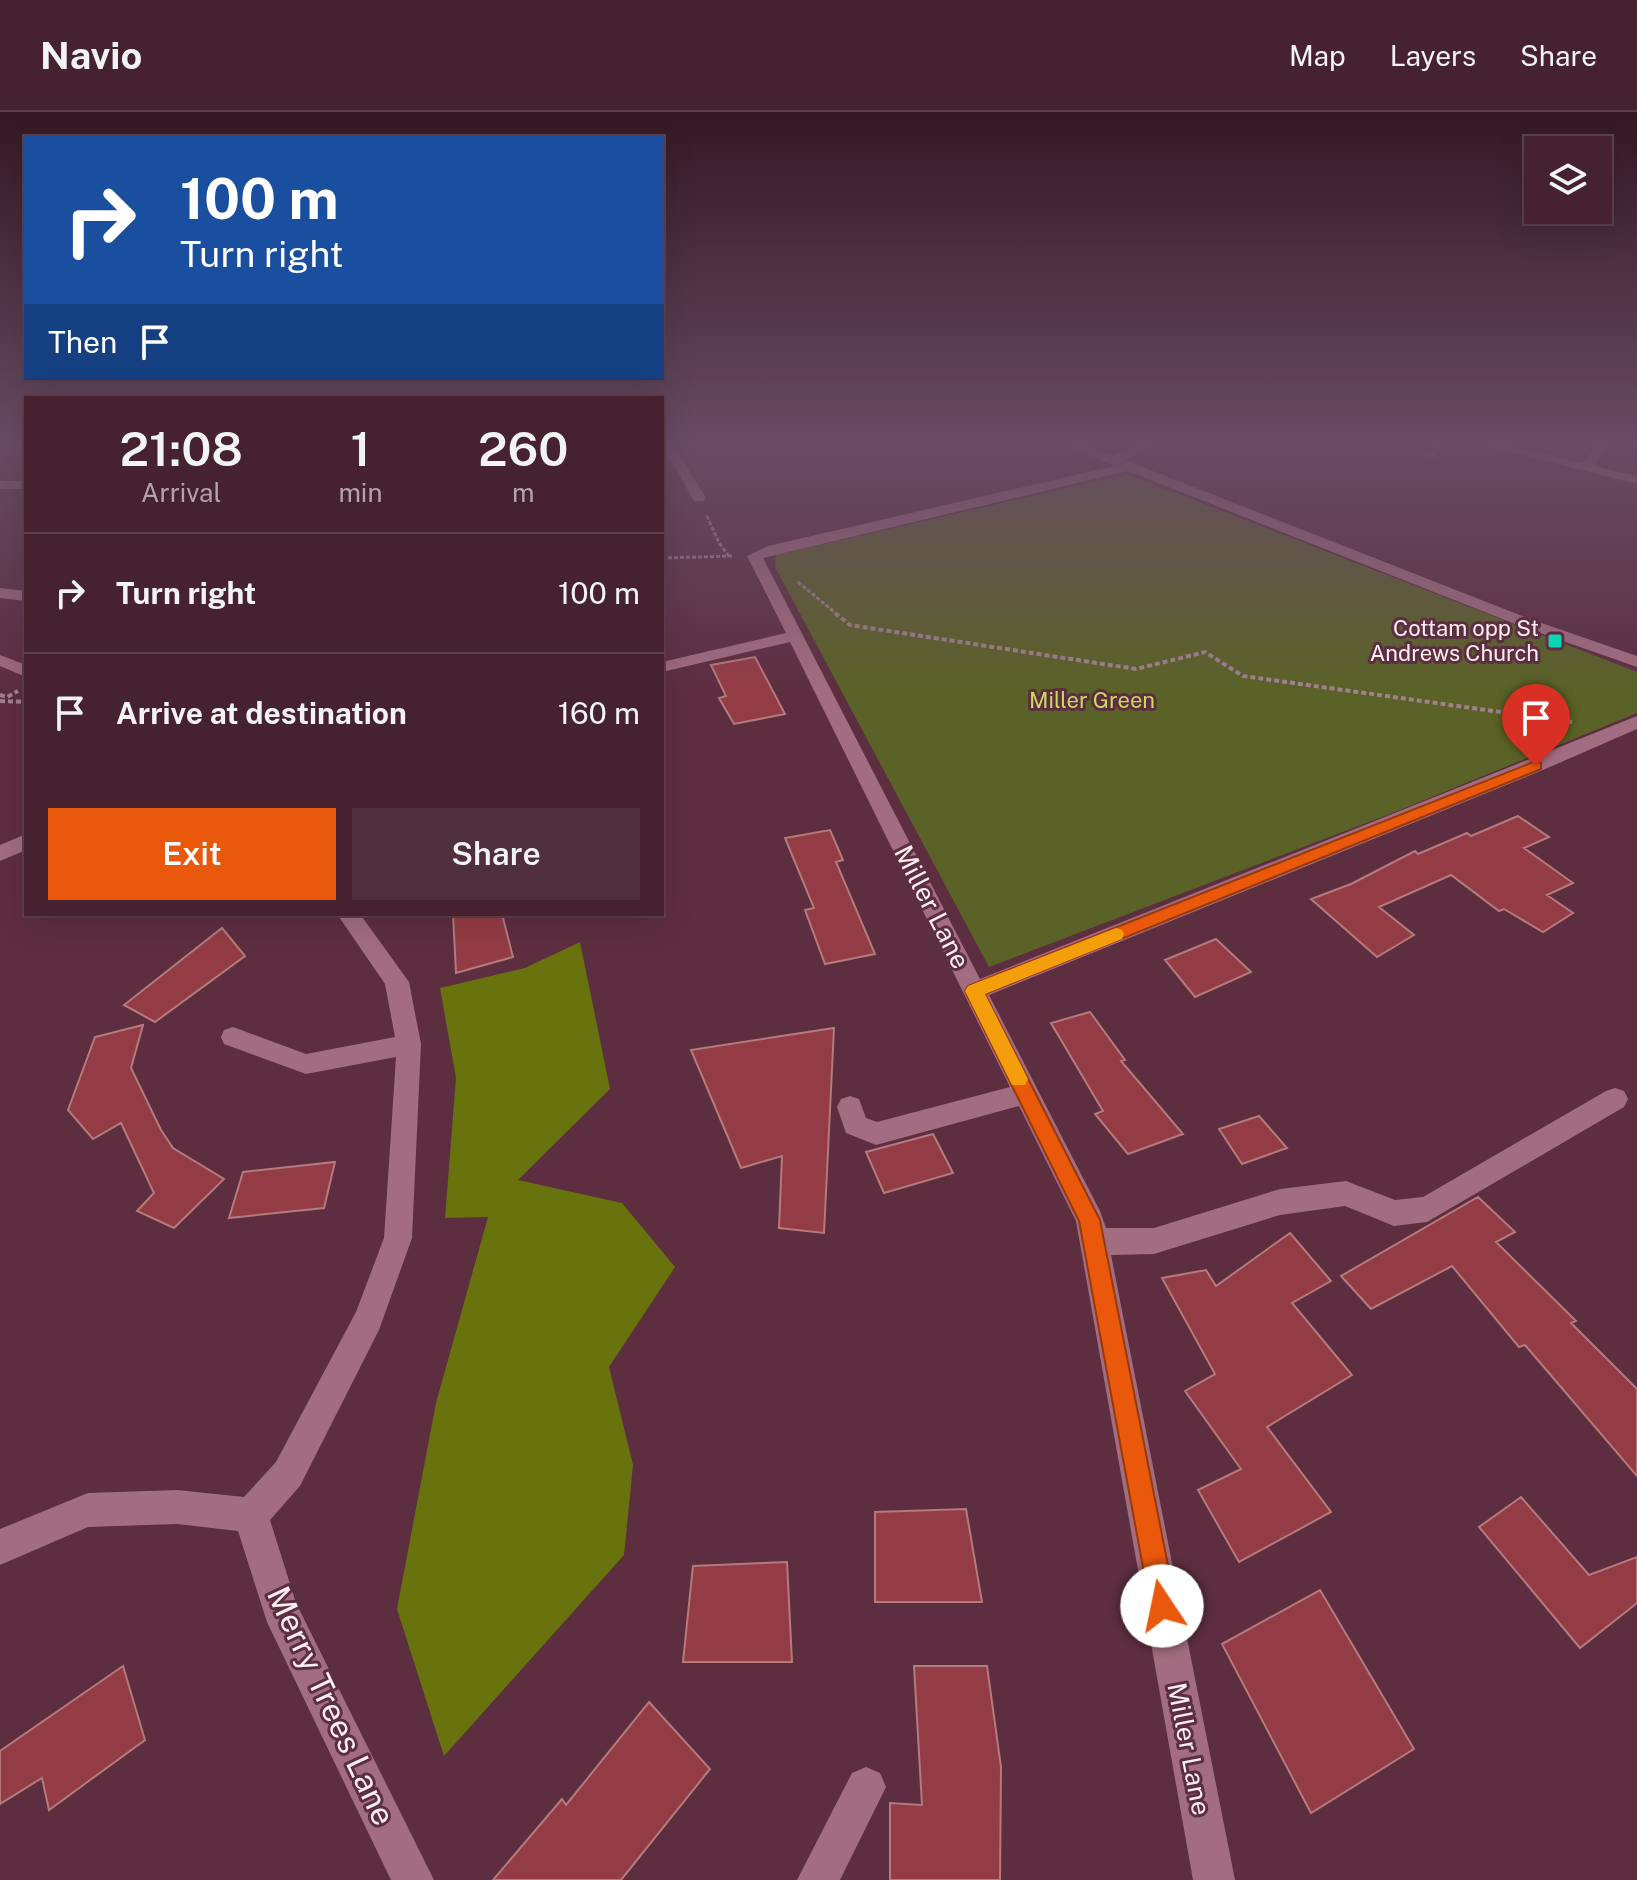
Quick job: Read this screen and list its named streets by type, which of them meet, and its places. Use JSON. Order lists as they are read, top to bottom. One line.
{"streets":{"street":["Miller Lane","Merry Trees Lane"]},"parks":["Miller Green"],"places":{"transit":["Cottam opp St Andrews Church"]},"page":{"header":"Navio","nav":["Map","Layers","Share"],"turn":["100 m","Turn right"],"then":"Then","eta":["21:08","Arrival","1","min","260","m"],"list":[{"name":"Turn right","value":"100 m"},{"name":"Arrive at destination","value":"160 m"}],"buttons":["Exit","Share"]}}
